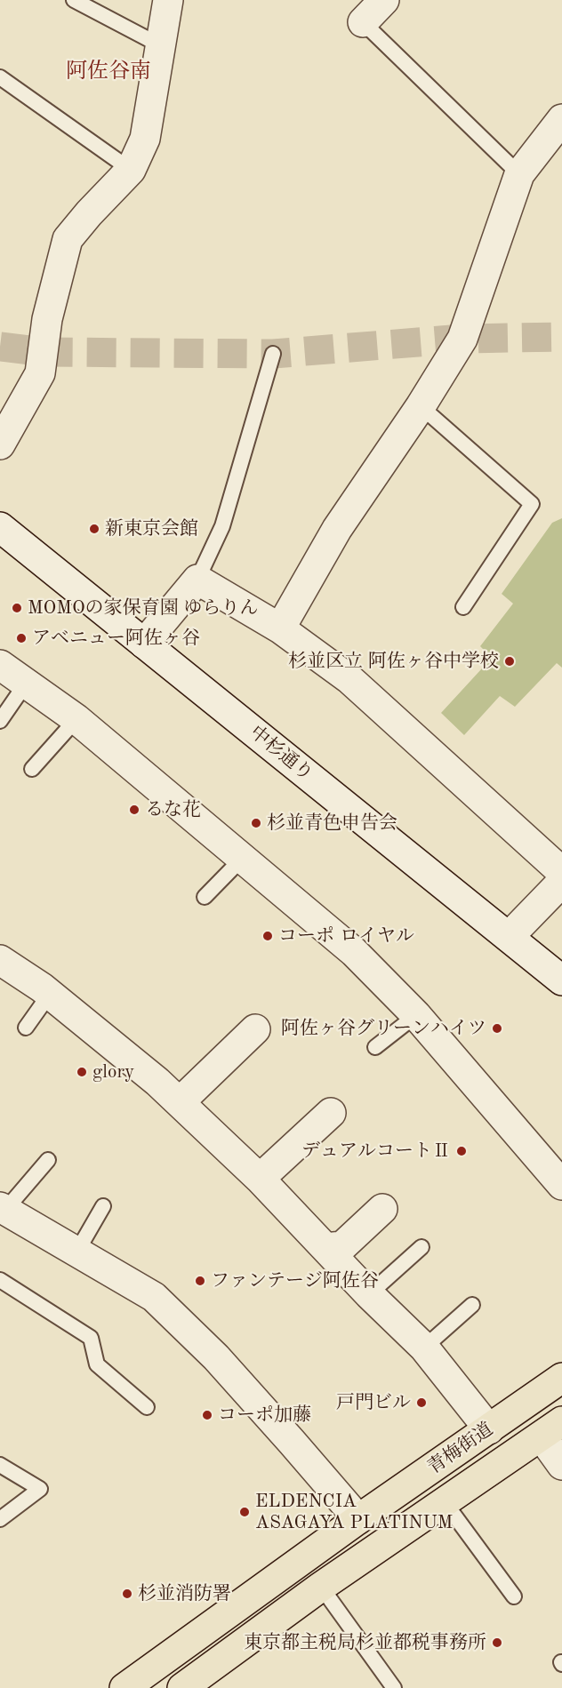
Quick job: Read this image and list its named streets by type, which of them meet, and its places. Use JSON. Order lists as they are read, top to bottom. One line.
{"streets":{"main road":["青梅街道"],"street":["中杉通り"]},"districts":["阿佐谷南"],"places":["新東京会館","MOMOの家保育園 ゆらりん","アベニュー阿佐ヶ谷","杉並区立 阿佐ヶ谷中学校","るな花","杉並青色申告会","コーポ ロイヤル","阿佐ヶ谷グリーンハイツ","glory","デュアルコートⅡ","ファンテージ阿佐谷","戸門ビル","コーポ加藤","ELDENCIA ASAGAYA PLATINUM","杉並消防署","東京都主税局杉並都税事務所"]}
